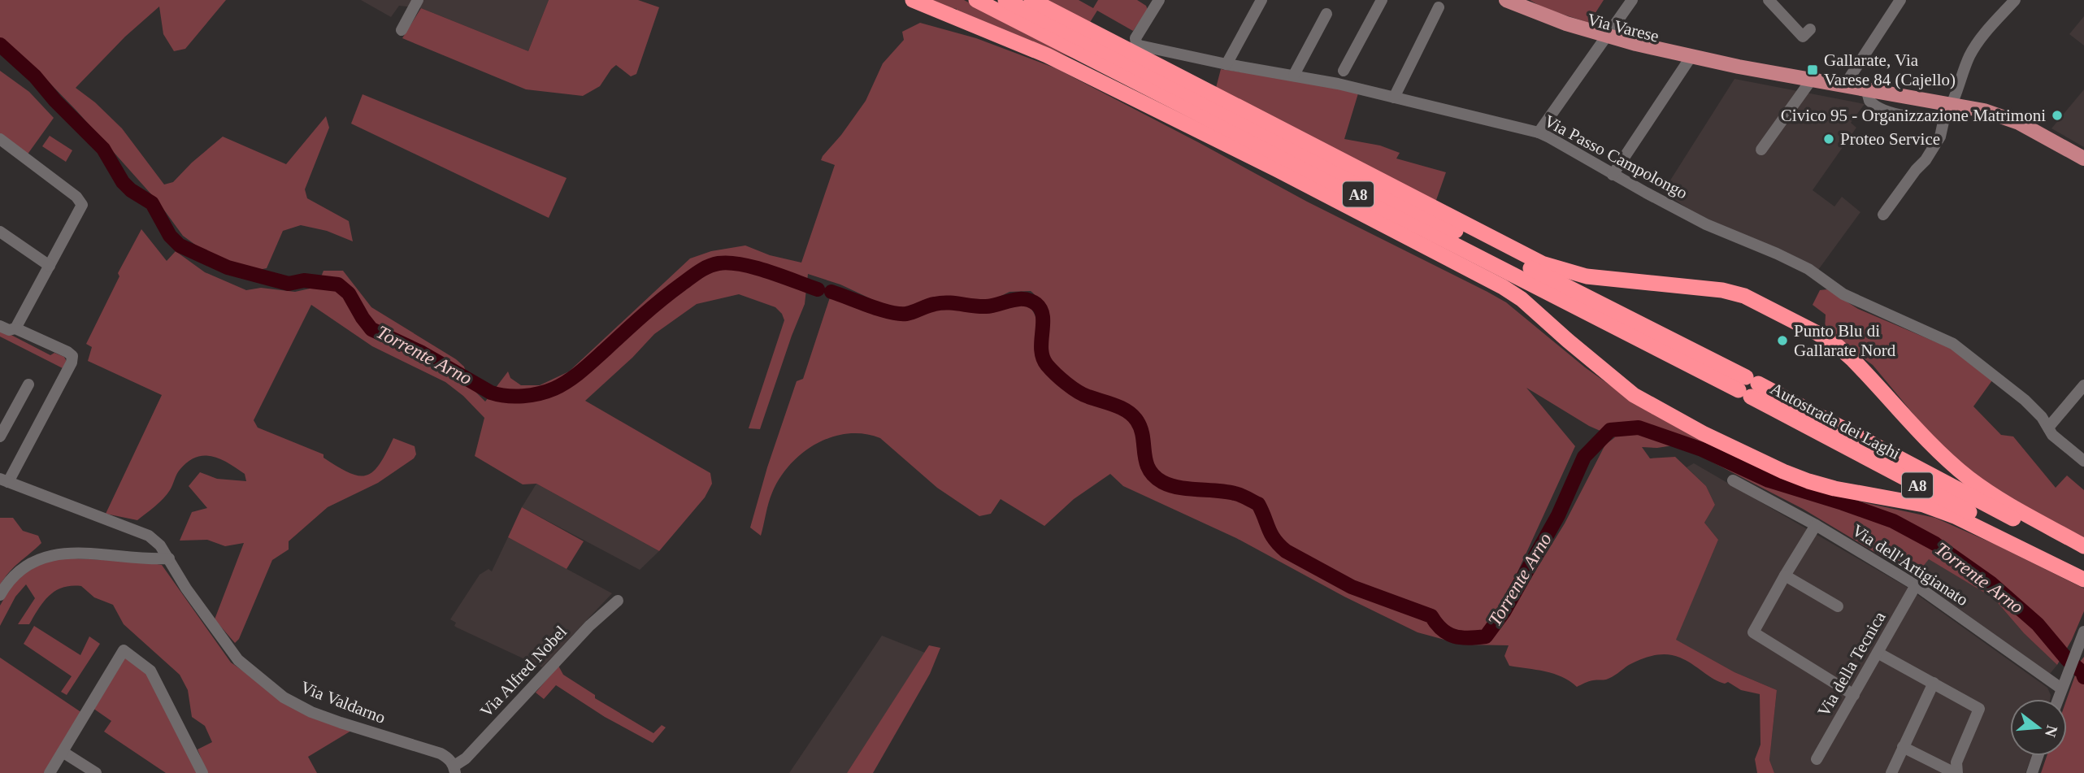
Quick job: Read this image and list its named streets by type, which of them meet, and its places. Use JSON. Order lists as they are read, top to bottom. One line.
{"streets":{"highway":["A8","Autostrada dei Laghi"],"main road":["Via Varese"],"street":["Via Passo Campolongo","Via dell'Artigianato","Via della Tecnica","Via Alfred Nobel","Via Valdarno"]},"crossings":[["A8","Autostrada dei Laghi"],["Via dell'Artigianato","Via della Tecnica"],["Via Alfred Nobel","Via Valdarno"]],"water":["Torrente Arno"],"places":{"transit":["Gallarate, Via Varese 84 (Cajello)"],"other":["Civico 95 - Organizzazione Matrimoni","Proteo Service","Punto Blu di Gallarate Nord"]},"north":"right"}
